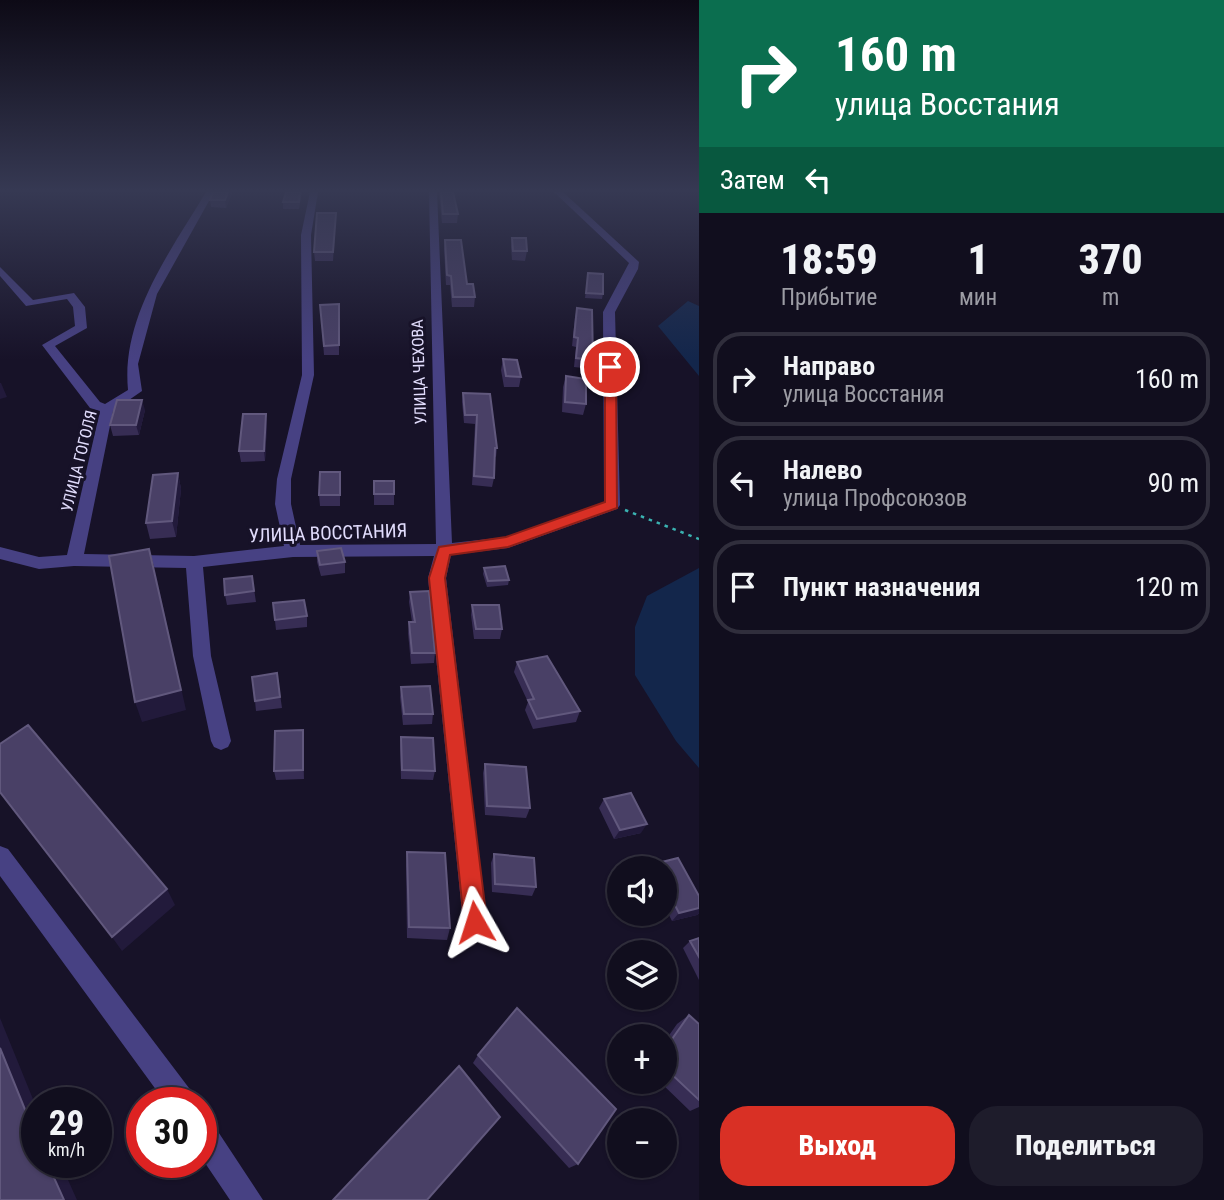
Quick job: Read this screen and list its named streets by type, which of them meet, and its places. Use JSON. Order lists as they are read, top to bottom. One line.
{"streets":{"street":["УЛИЦА ЧЕХОВА","УЛИЦА ГОГОЛЯ","УЛИЦА ВОССТАНИЯ"]},"crossings":[["УЛИЦА ЧЕХОВА","УЛИЦА ВОССТАНИЯ"],["УЛИЦА ГОГОЛЯ","УЛИЦА ВОССТАНИЯ"]],"page":{"turn":["160 m","улица Восстания"],"then":"Затем","eta":["18:59","Прибытие","1","мин","370","m"],"list":[{"name":"Направо","note":"улица Восстания","value":"160 m"},{"name":"Налево","note":"улица Профсоюзов","value":"90 m"},{"name":"Пункт назначения","value":"120 m"}],"map_buttons":["+","−"],"speed":"29 km/h","limit":"30","buttons":["Выход","Поделиться"]}}
